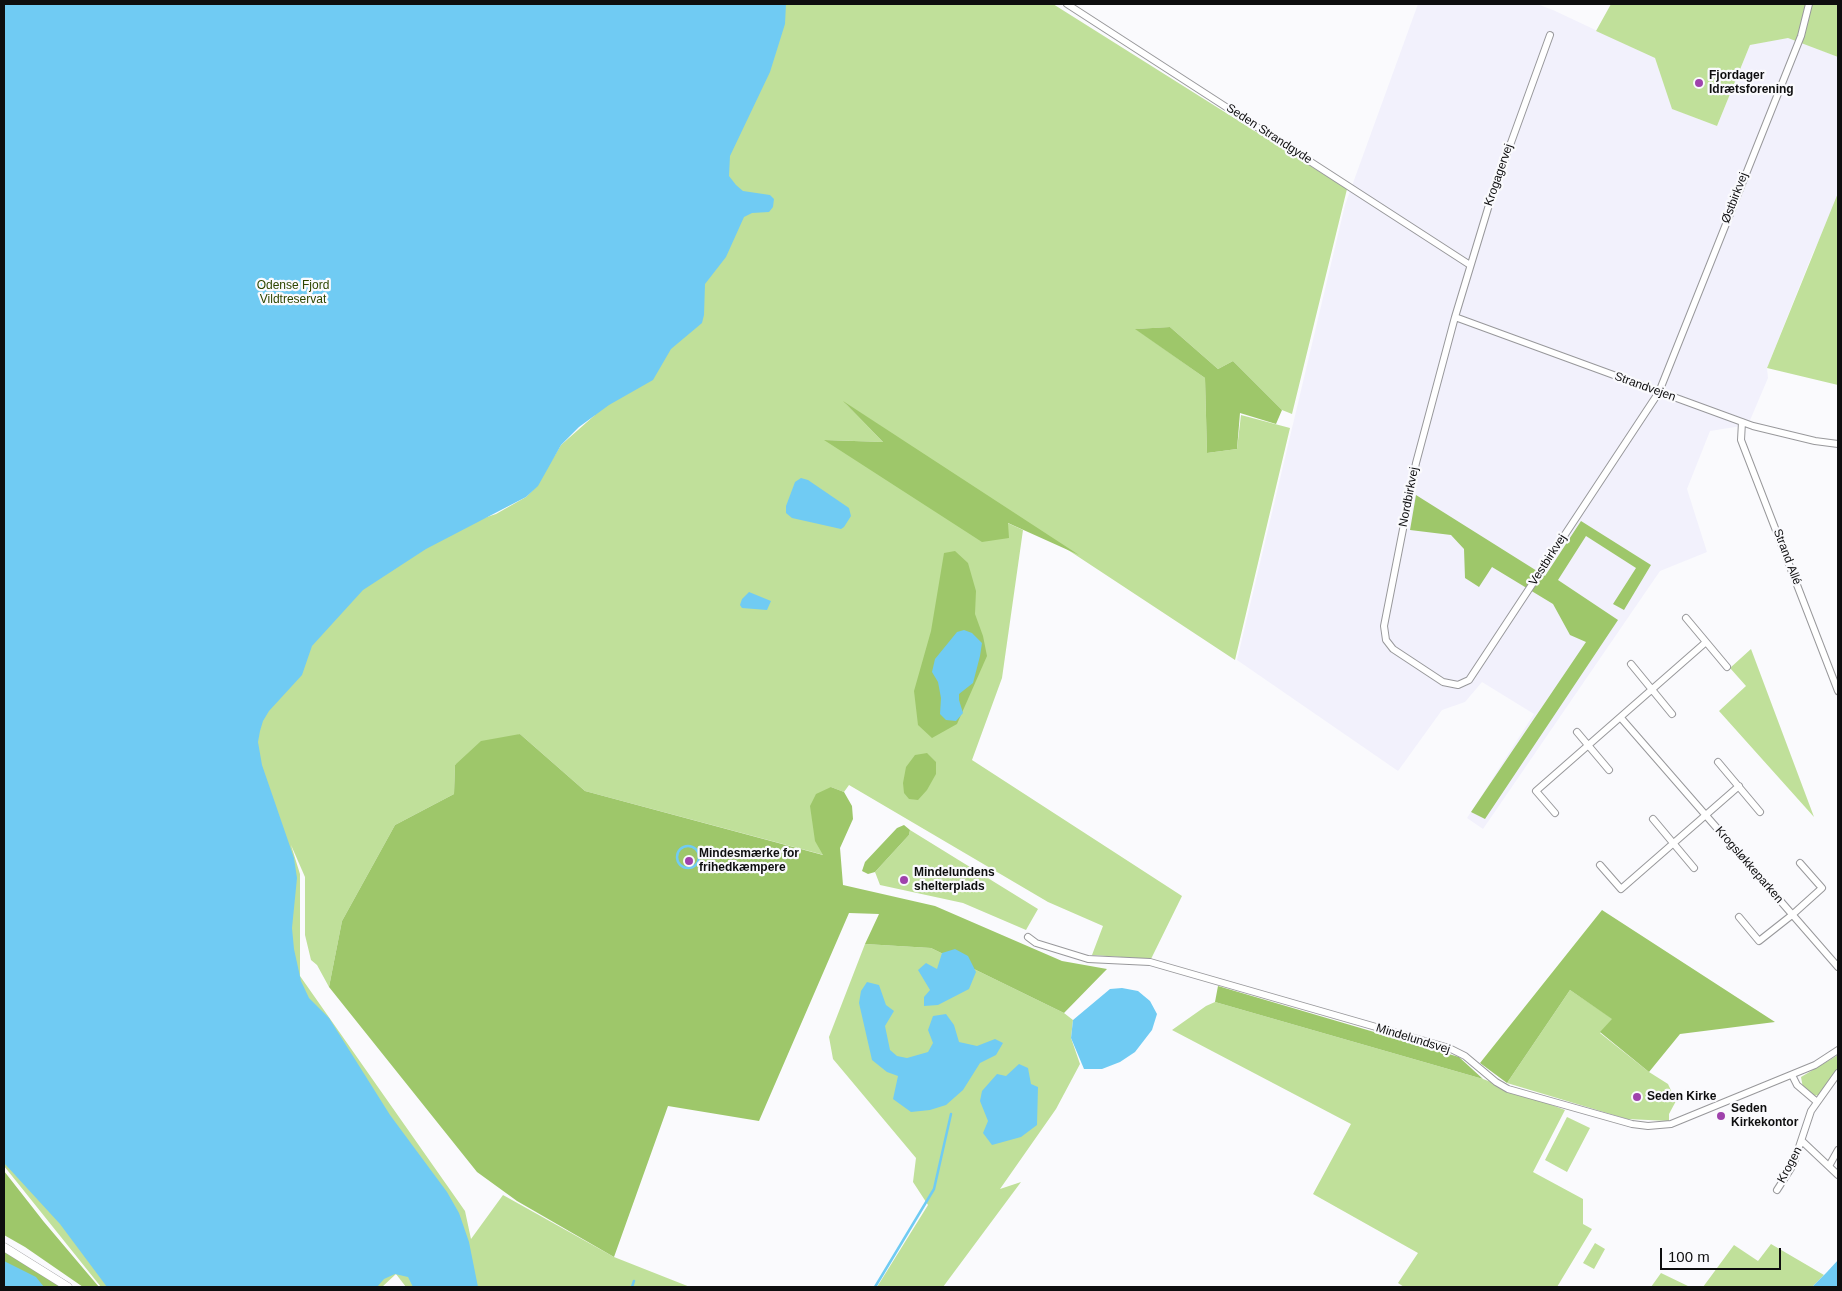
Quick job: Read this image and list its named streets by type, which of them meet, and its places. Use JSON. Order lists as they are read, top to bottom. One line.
{"streets":{"street":["Seden Strandgyde","Krogagervej","Østbirkvej","Strandvejen","Nordbirkvej","Strand Allé","Vestbirkvej","Krogsløkkeparken","Mindelundsvej","Krogen"]},"crossings":[["Seden Strandgyde","Krogagervej"],["Krogagervej","Strandvejen"],["Krogagervej","Nordbirkvej"],["Østbirkvej","Strandvejen"],["Østbirkvej","Vestbirkvej"],["Strandvejen","Nordbirkvej"],["Strandvejen","Strand Allé"],["Strandvejen","Vestbirkvej"],["Nordbirkvej","Vestbirkvej"]],"parks":["Odense Fjord Vildtreservat"],"places":["Fjordager Idrætsforening","Mindesmærke for frihedkæmpere","Mindelundens shelterplads","Seden Kirke","Seden Kirkekontor"],"scale_bar":"100 m"}
